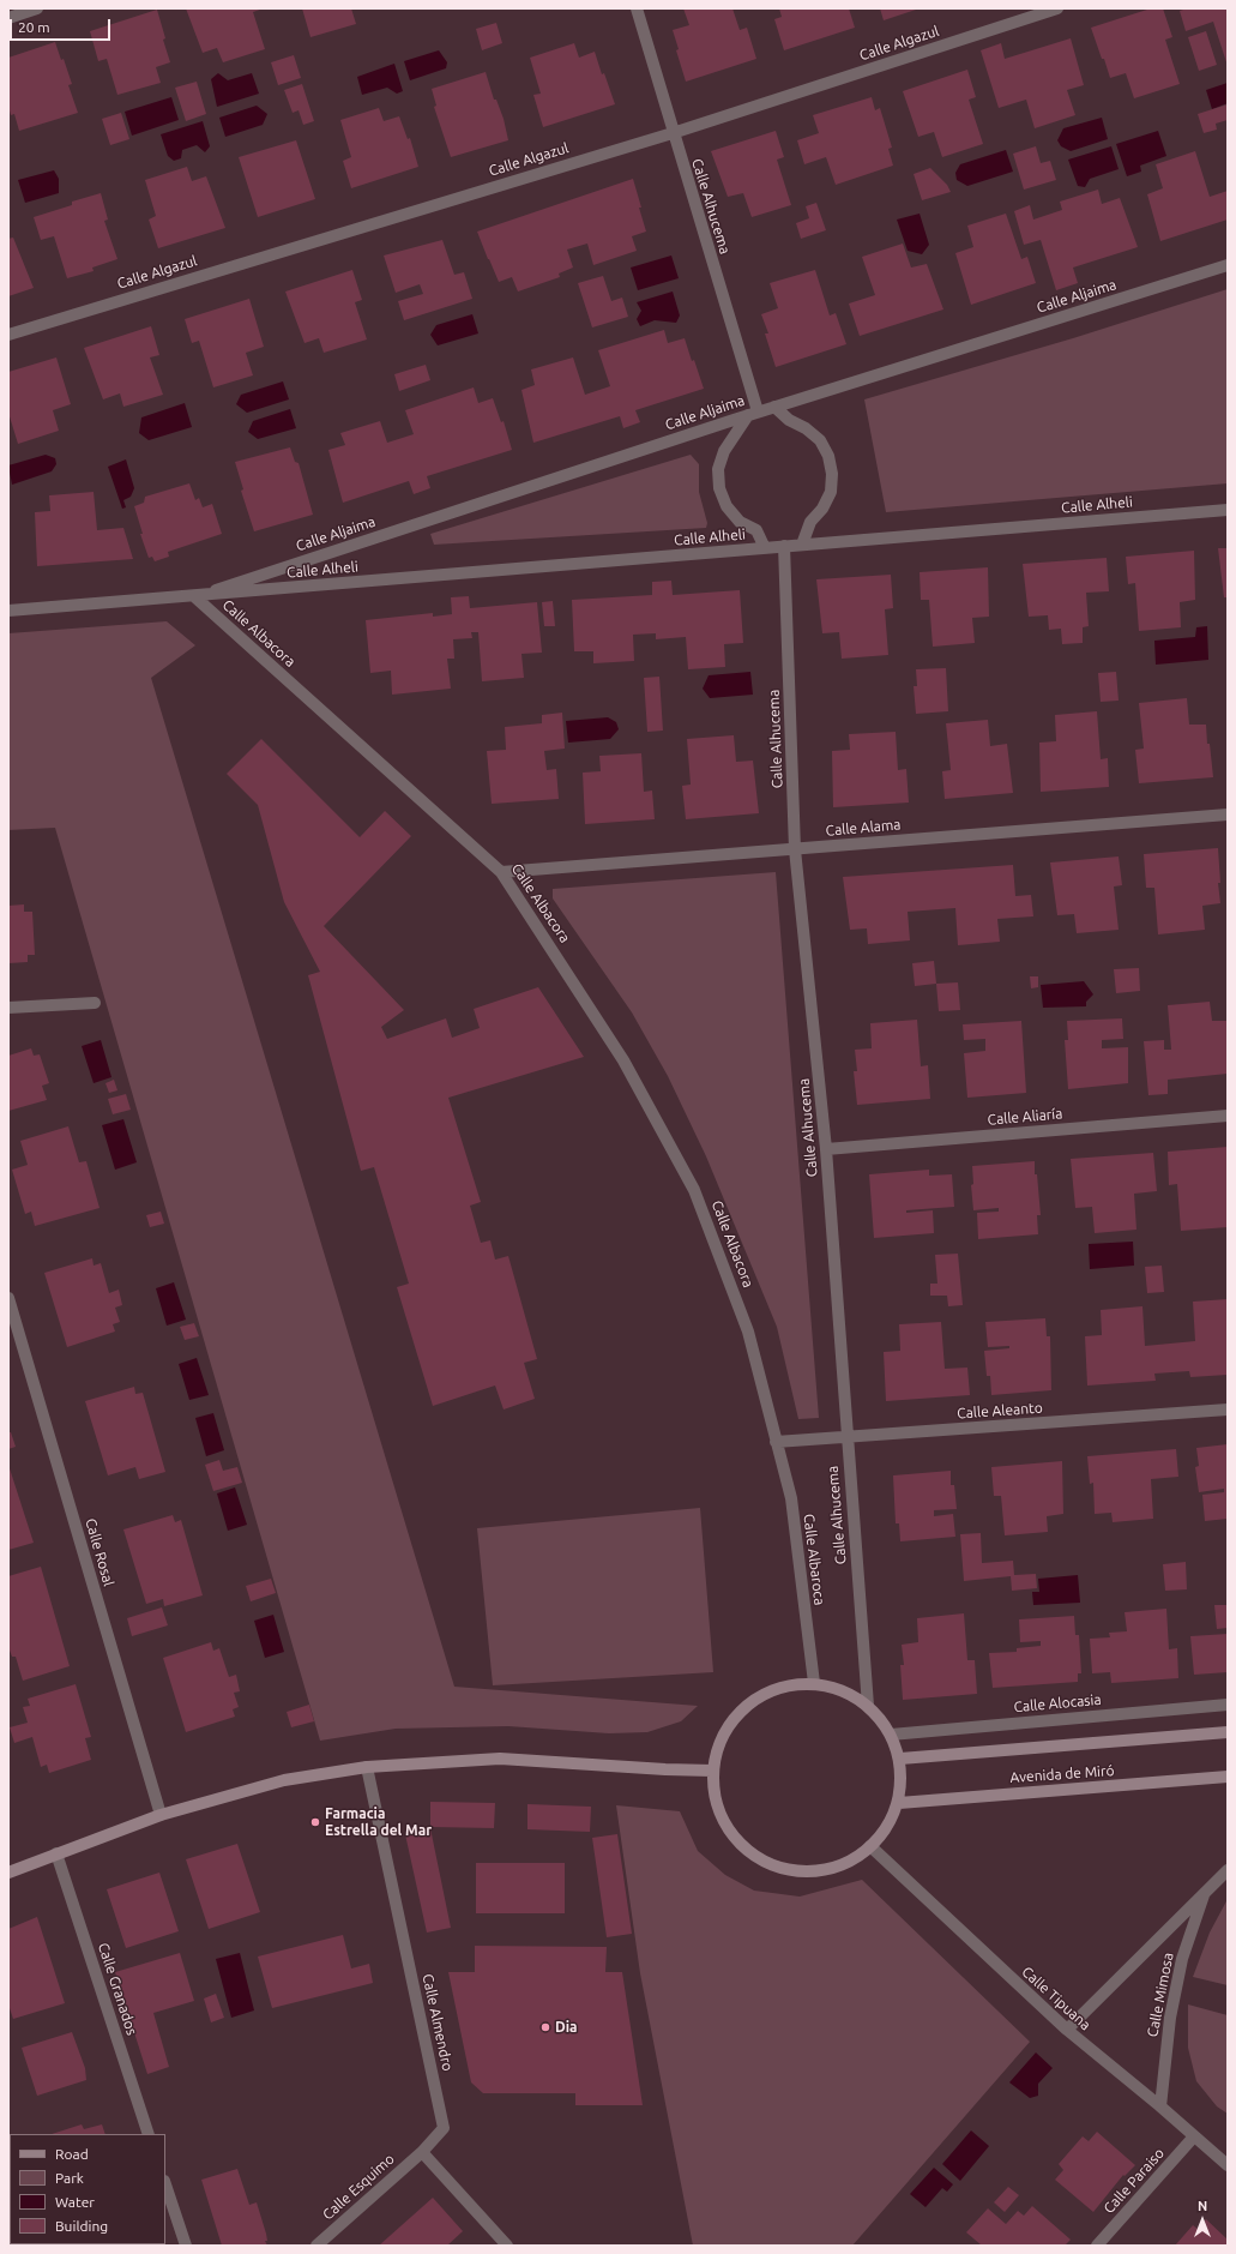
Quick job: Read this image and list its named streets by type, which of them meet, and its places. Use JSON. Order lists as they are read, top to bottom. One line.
{"streets":{"main road":["Avenida de Miró"],"street":["Calle Algazul","Calle Alhucema","Calle Aljaima","Calle Alheli","Calle Albacora","Calle Alama","Calle Aliaría","Calle Aleanto","Calle Rosal","Calle Albaroca","Calle Alocasia","Calle Granados","Calle Mimosa","Calle Tipuana","Calle Almendro","Calle Paraiso","Calle Esquimo"]},"crossings":[["Calle Algazul","Calle Alhucema"],["Calle Alhucema","Calle Aljaima"],["Calle Alhucema","Calle Alheli"],["Calle Alhucema","Calle Alama"],["Calle Alhucema","Calle Aliaría"],["Calle Alhucema","Calle Aleanto"],["Calle Aljaima","Calle Alheli"],["Calle Aljaima","Calle Albacora"],["Calle Alheli","Calle Albacora"],["Calle Albacora","Calle Alama"],["Calle Albacora","Calle Aleanto"],["Calle Albacora","Calle Albaroca"],["Calle Aleanto","Calle Albaroca"],["Calle Mimosa","Calle Tipuana"],["Calle Tipuana","Calle Paraiso"],["Calle Almendro","Calle Esquimo"]],"places":["Farmacia Estrella del Mar","Dia"],"legend":["Road","Park","Water","Building"],"scale_bar":"20 m","north":"top"}
